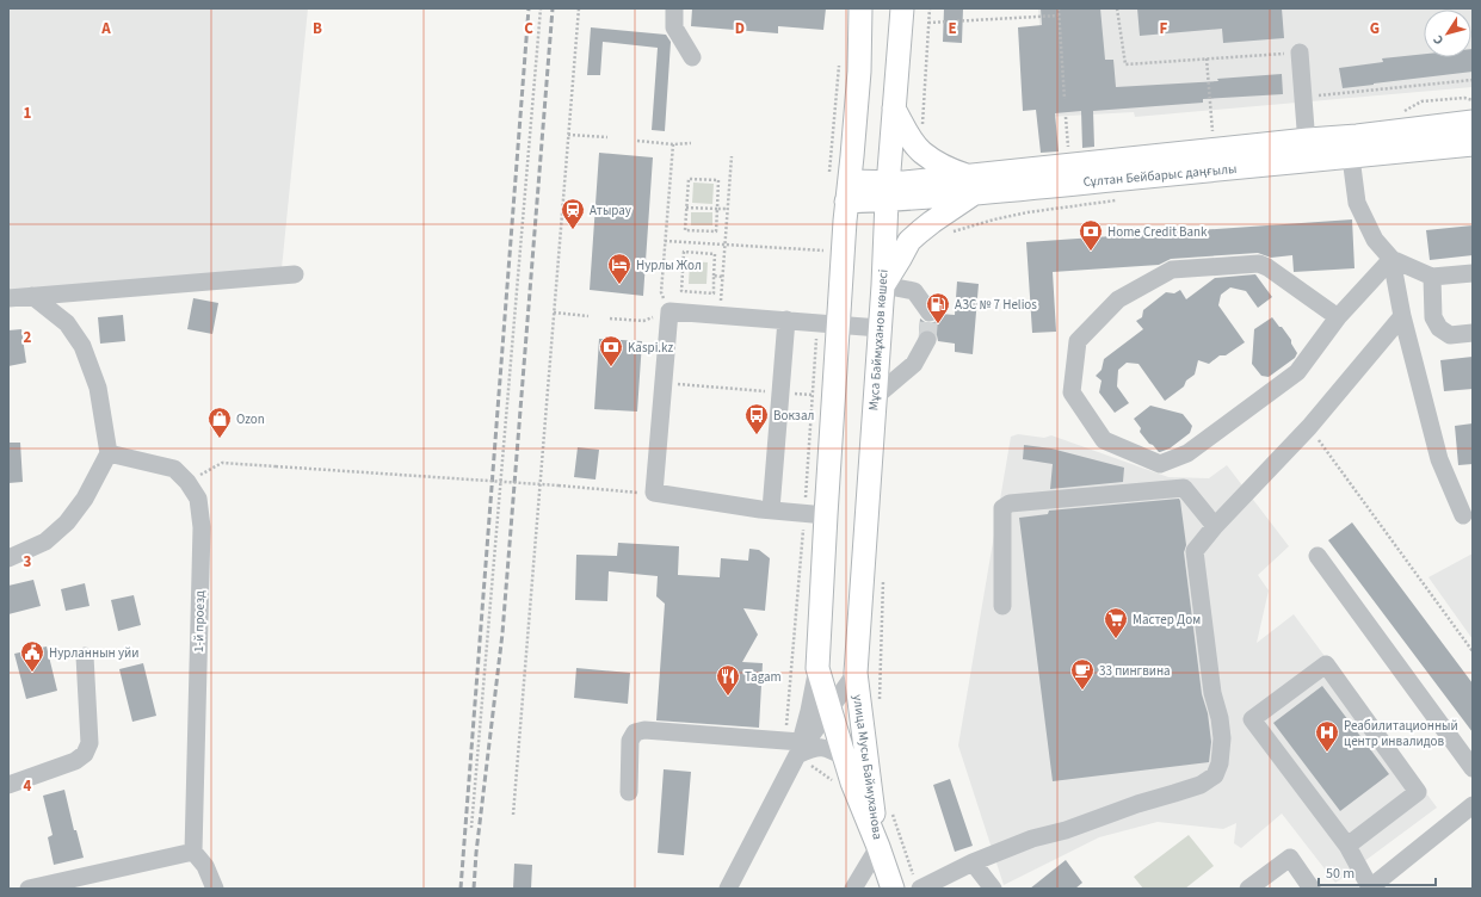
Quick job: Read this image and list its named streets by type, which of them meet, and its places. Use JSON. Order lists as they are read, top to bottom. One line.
{"streets":{"main road":["Сұлтан Бейбарыс даңғылы","Мұса Баймұханов көшесі","улица Мусы Баймуханова"],"street":["1-й проезд"]},"crossings":[["Сұлтан Бейбарыс даңғылы","Мұса Баймұханов көшесі"],["Мұса Баймұханов көшесі","улица Мусы Баймуханова"]],"places":{"station":["Атырау"],"bank":["Home Credit Bank","Kaspi.kz"],"hotel":["Нурлы Жол"],"fuel station":["АЗС № 7 Helios"],"bus stop":["Вокзал"],"shop":["Ozon"],"supermarket":["Мастер Дом"],"public building":["Нурланнын уйи"],"cafe":["33 пингвина"],"restaurant":["Tagam"],"hospital":["Реабилитационный центр инвалидов"]},"scale_bar":"50 m","north":"bottom left","grid":{"columns":["A","B","C","D","E","F","G"],"rows":["1","2","3","4"]}}
